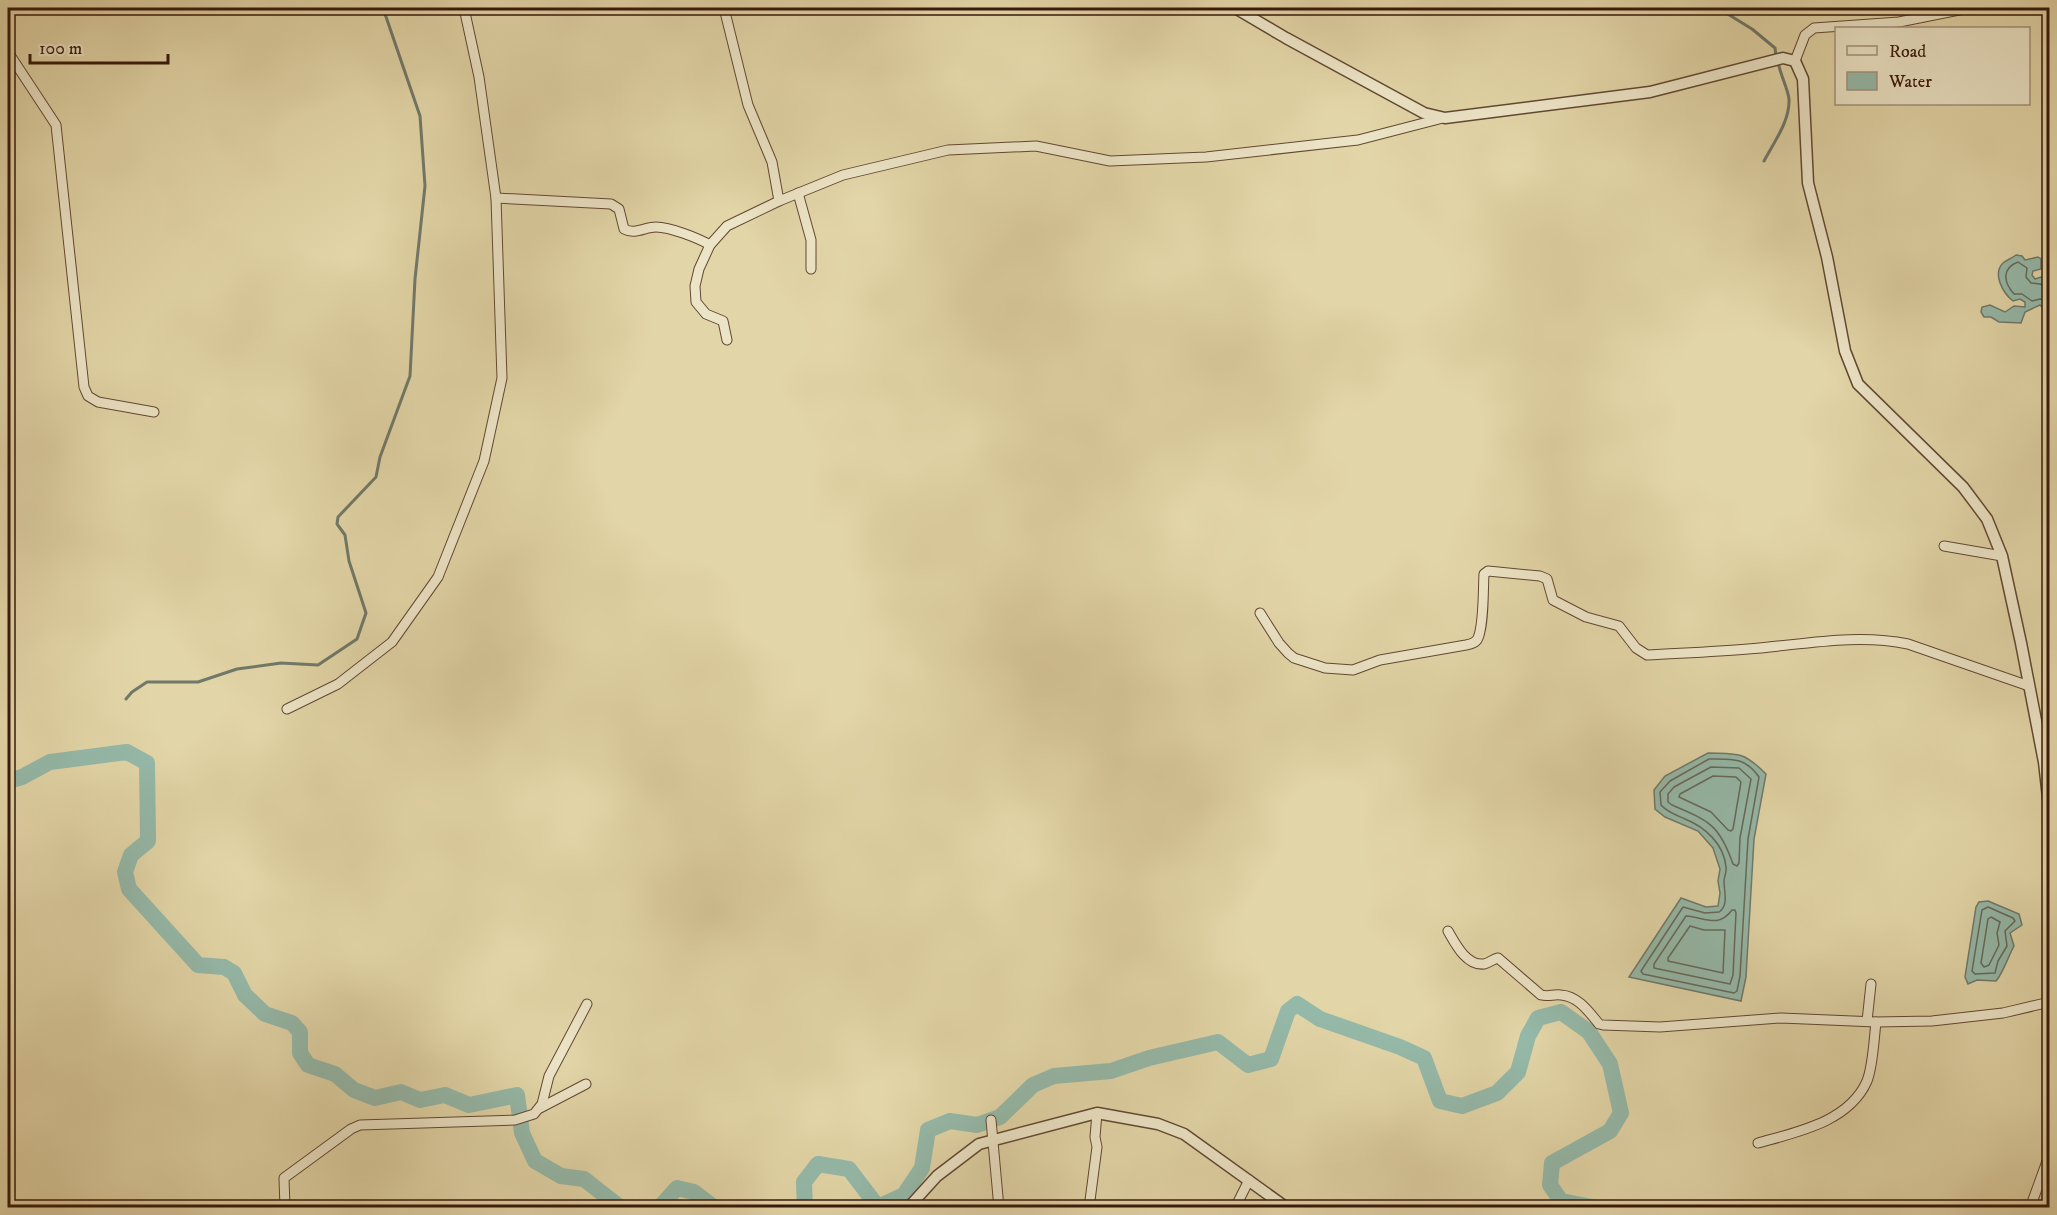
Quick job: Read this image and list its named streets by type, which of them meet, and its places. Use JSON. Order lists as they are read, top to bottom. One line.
{"legend":["Road","Water"],"scale_bar":"100 m"}
